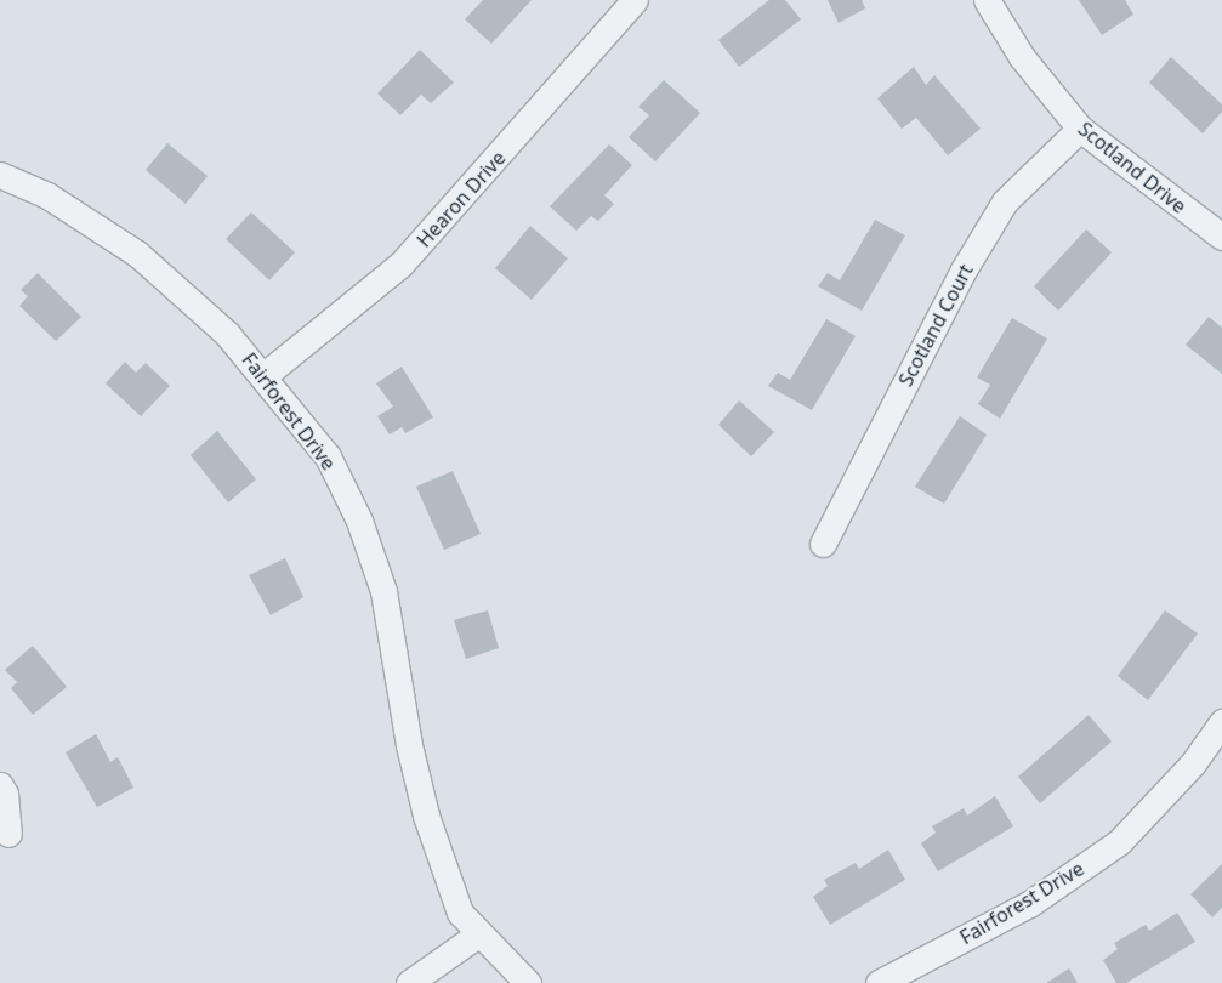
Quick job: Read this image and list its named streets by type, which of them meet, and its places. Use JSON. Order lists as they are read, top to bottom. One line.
{"streets":{"street":["Scotland Drive","Hearon Drive","Scotland Court","Fairforest Drive"]},"crossings":[["Scotland Drive","Scotland Court"],["Hearon Drive","Fairforest Drive"]]}
